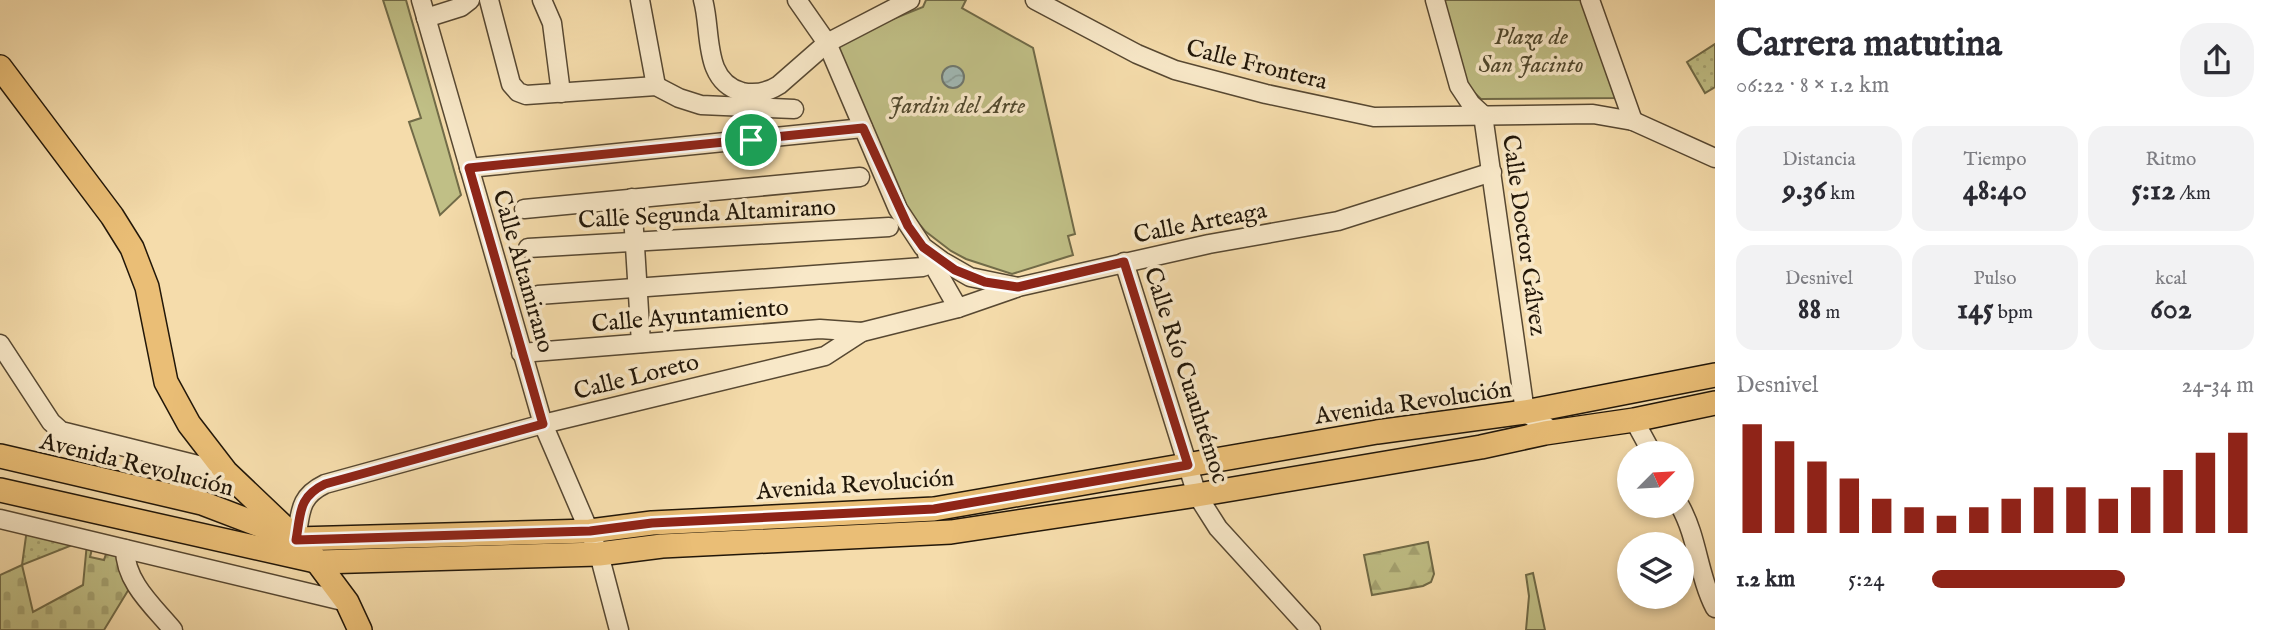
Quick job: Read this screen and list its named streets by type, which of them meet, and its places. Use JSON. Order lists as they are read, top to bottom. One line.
{"streets":{"main road":["Avenida Revolución"],"street":["Calle Frontera","Calle Segunda Altamirano","Calle Arteaga","Calle Doctor Gálvez","Calle Altamirano","Calle Ayuntamiento","Calle Río Cuauhtémoc","Calle Loreto"]},"crossings":[["Calle Frontera","Calle Doctor Gálvez"],["Calle Arteaga","Calle Doctor Gálvez"],["Calle Arteaga","Calle Río Cuauhtémoc"],["Calle Arteaga","Calle Loreto"],["Calle Doctor Gálvez","Avenida Revolución"],["Calle Altamirano","Calle Ayuntamiento"],["Calle Altamirano","Calle Loreto"],["Calle Altamirano","Avenida Revolución"],["Calle Ayuntamiento","Calle Loreto"],["Calle Río Cuauhtémoc","Avenida Revolución"],["Calle Loreto","Avenida Revolución"]],"parks":["Plaza de San Jacinto","Jardin del Arte"],"north":"top right","page":{"heading":["Carrera matutina","06:22 · 8 × 1.2 km"],"stats":[["Distancia","9.36 km"],["Tiempo","48:40"],["Ritmo","5:12 /km"],["Desnivel","88 m"],["Pulso","145 bpm"],["kcal","602"]],"chart":["Desnivel","24–34 m"],"list":[{"name":"1.2 km","note":"5:24"}]}}
